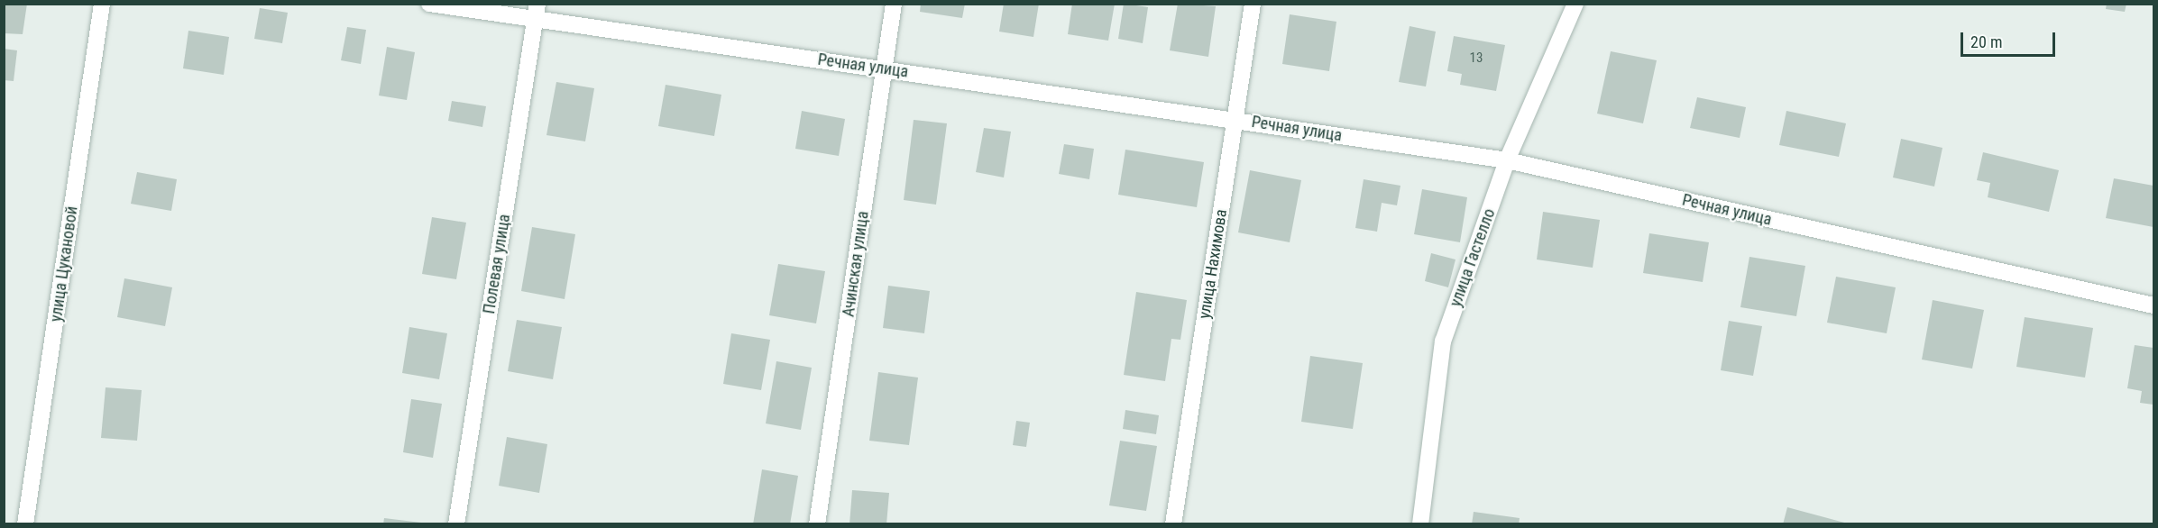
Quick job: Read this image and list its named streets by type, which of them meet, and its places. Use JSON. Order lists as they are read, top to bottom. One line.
{"streets":{"street":["Речная улица","улица Гастелло","улица Цукановой","Полевая улица","Ачинская улица","улица Нахимова"]},"crossings":[["Речная улица","улица Гастелло"],["Речная улица","Полевая улица"],["Речная улица","Ачинская улица"],["Речная улица","улица Нахимова"]],"house_numbers":["13"],"scale_bar":"20 m"}
